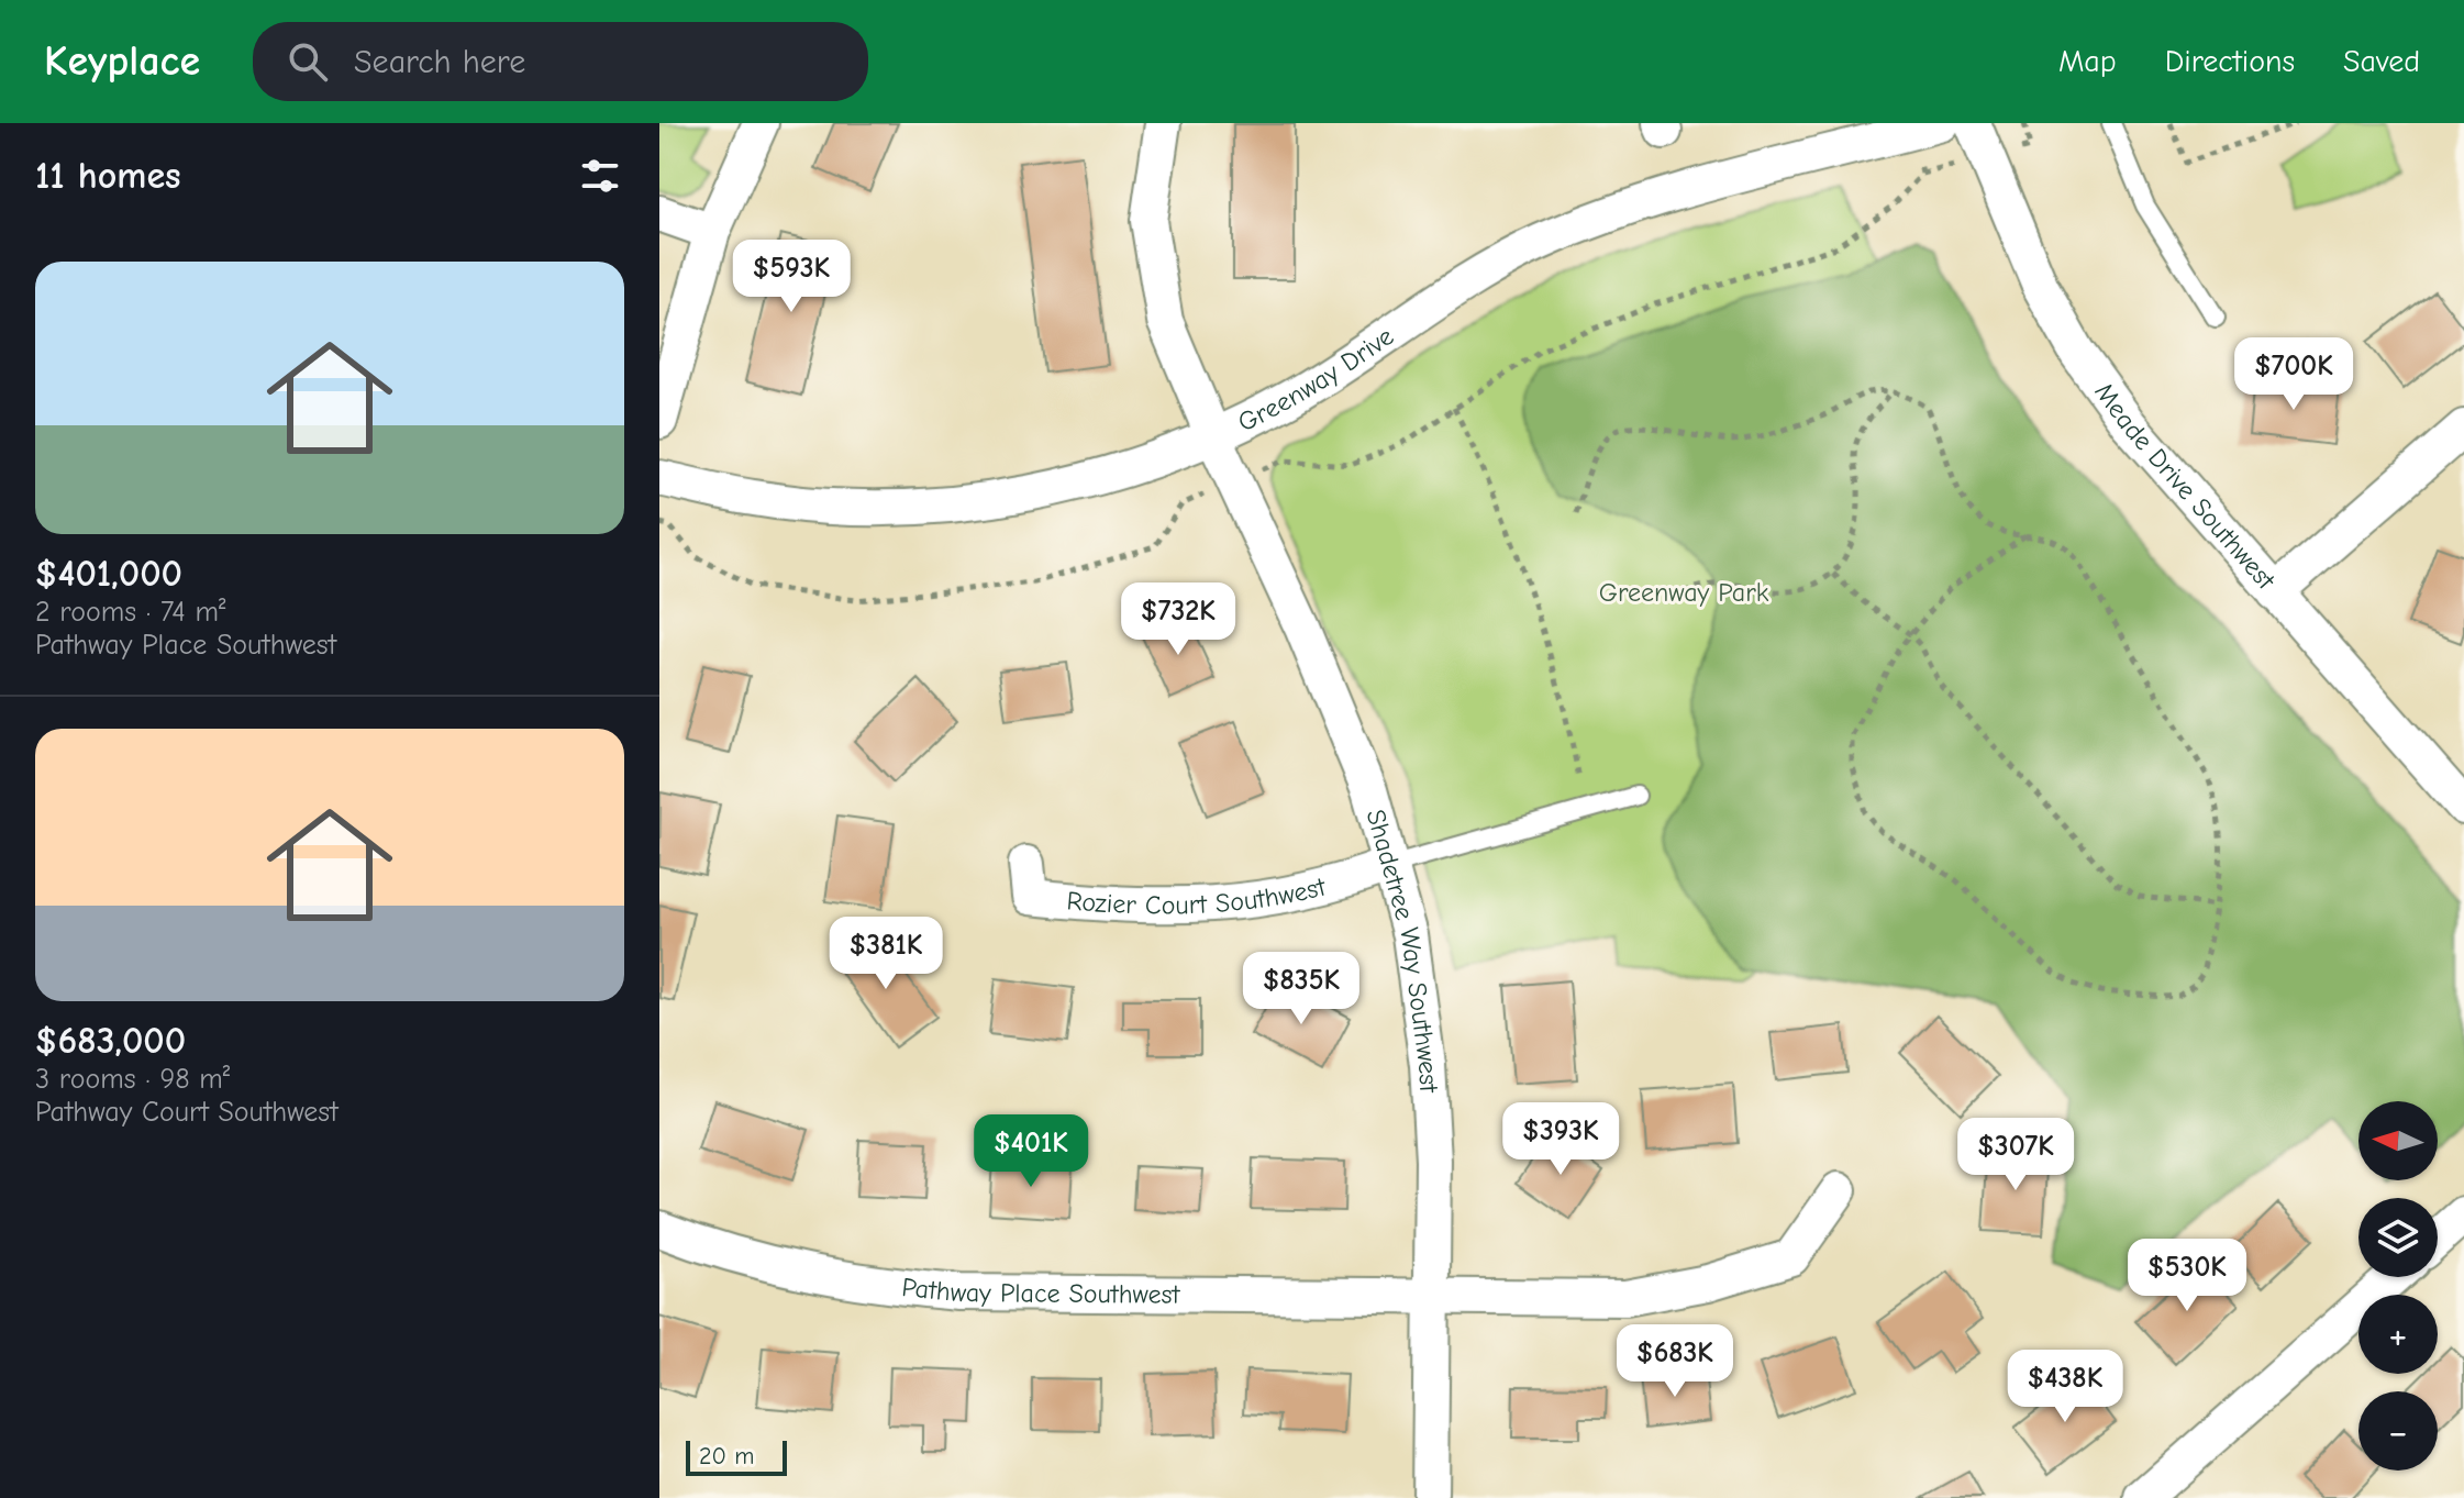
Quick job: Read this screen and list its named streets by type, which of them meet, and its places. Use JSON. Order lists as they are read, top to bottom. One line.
{"streets":{"street":["Greenway Drive","Meade Drive Southwest","Rozier Court Southwest","Shadetree Way Southwest","Pathway Place Southwest"]},"crossings":[["Greenway Drive","Shadetree Way Southwest"],["Rozier Court Southwest","Shadetree Way Southwest"],["Shadetree Way Southwest","Pathway Place Southwest"]],"parks":["Greenway Park"],"scale_bar":"20 m","north":"left","page":{"header":"Keyplace","search":"Search here","nav":["Map","Directions","Saved"],"heading":"11 homes","list":[{"name":"$401,000","note":"2 rooms · 74 m² · Pathway Place Southwest"},{"name":"$683,000","note":"3 rooms · 98 m² · Pathway Court Southwest"}],"price":["$593K","$700K","$732K","$381K","$835K","$393K","$401K","$307K","$530K","$683K","$438K"],"map_buttons":["+","−"],"scale":"20 m"}}
